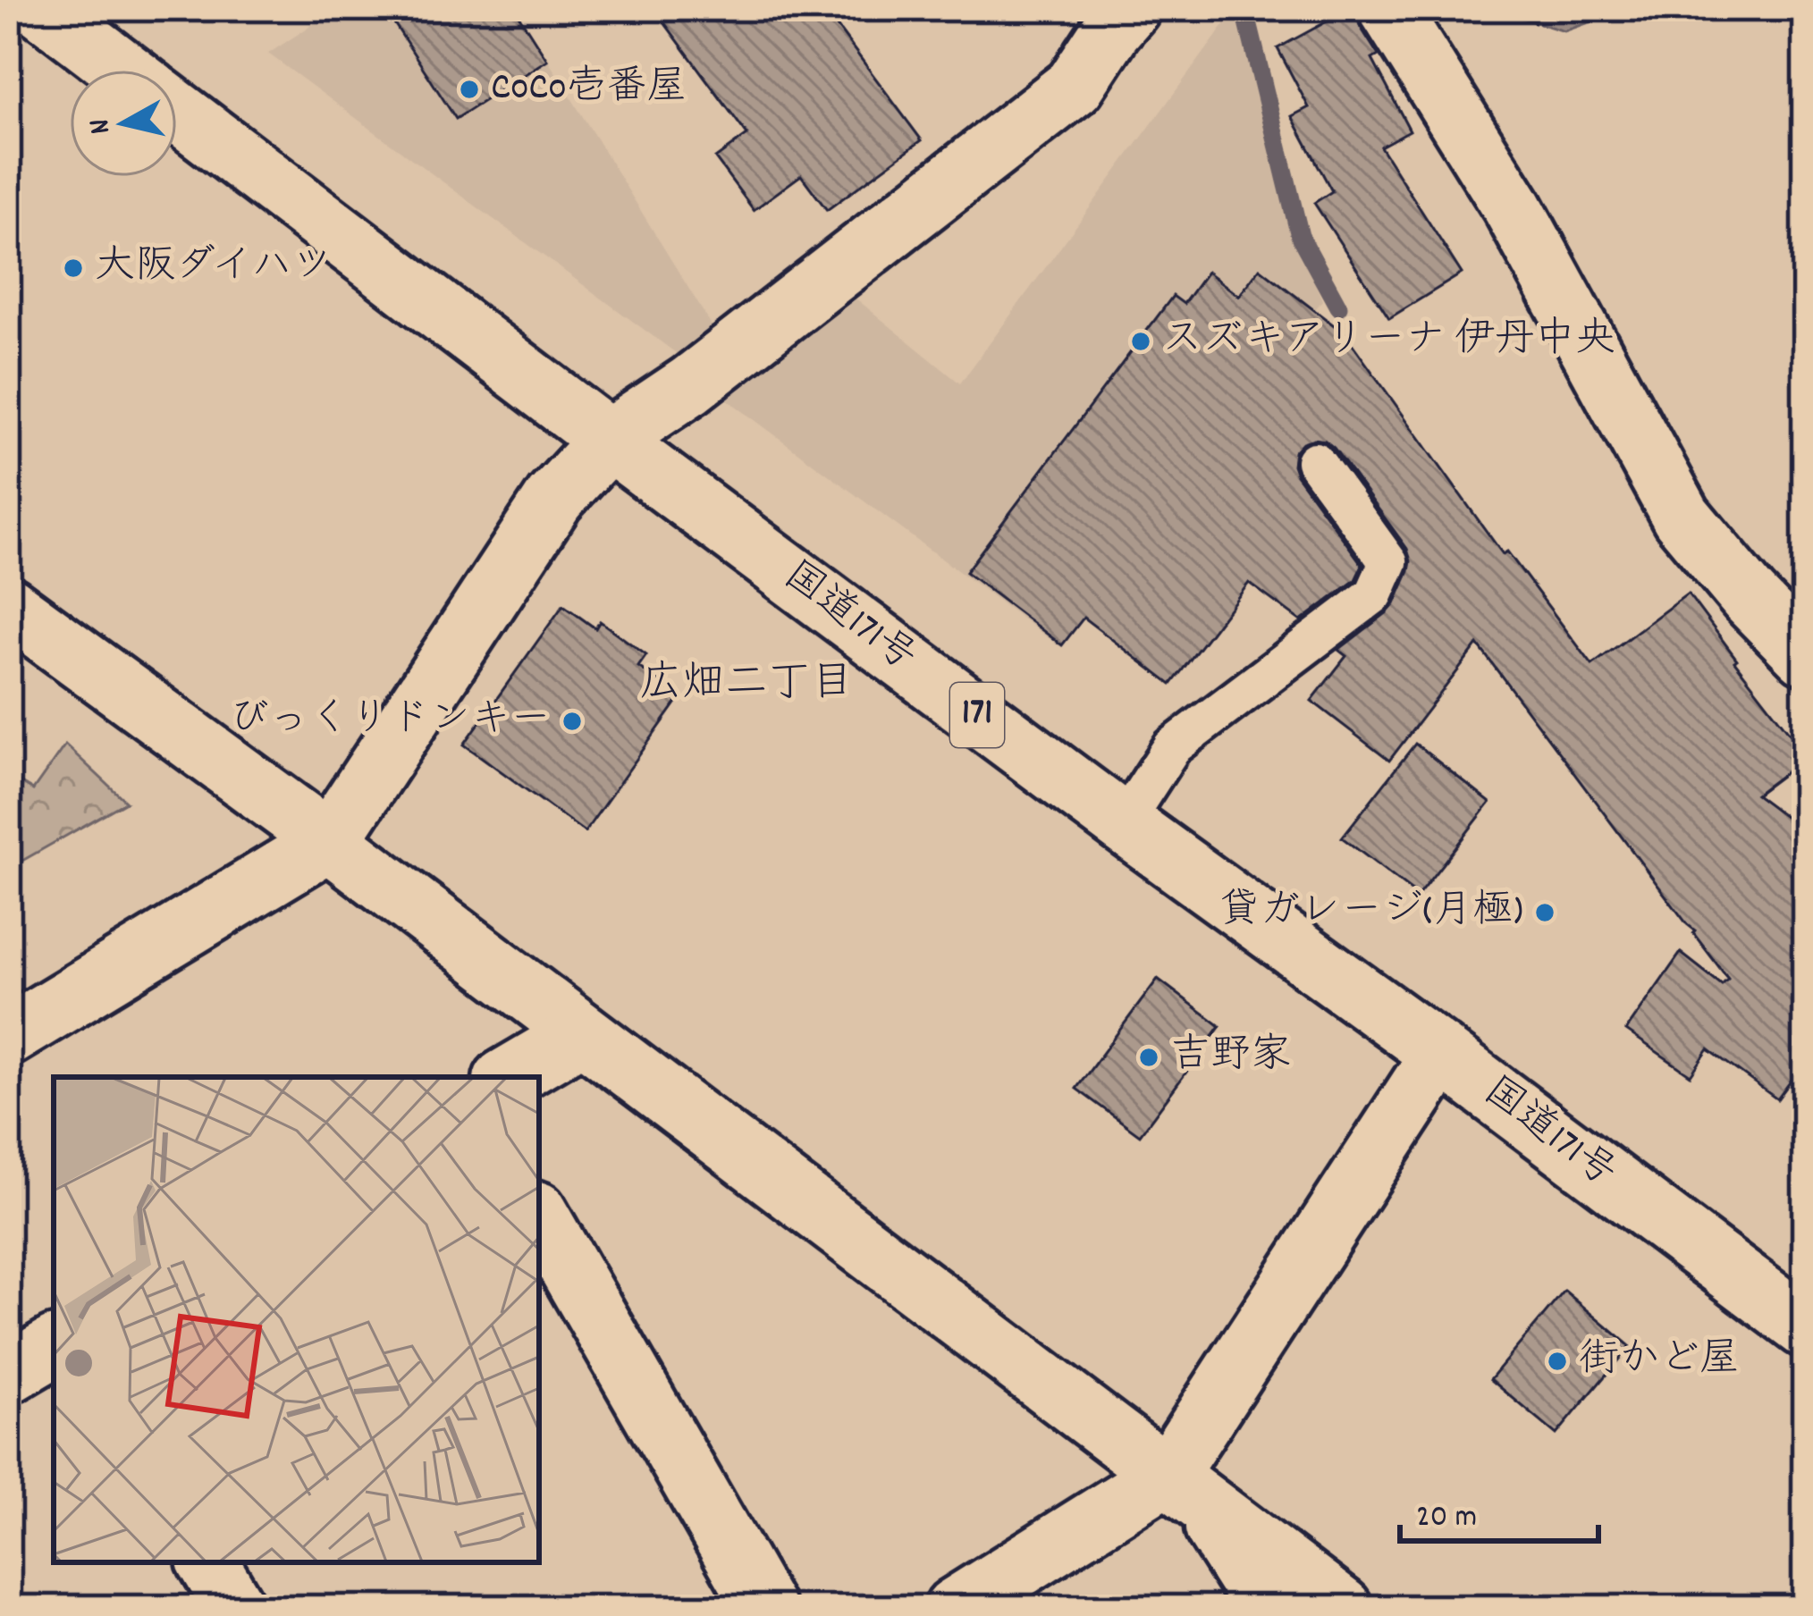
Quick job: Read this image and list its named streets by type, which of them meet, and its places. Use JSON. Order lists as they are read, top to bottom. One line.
{"streets":{"main road":["国道171号","171"]},"districts":["広畑二丁目"],"places":["CoCo壱番屋","大阪ダイハツ","スズキアリーナ 伊丹中央","びっくりドンキー","貸ガレージ(月極)","吉野家","街かど屋"],"scale_bar":"20 m","north":"left"}
